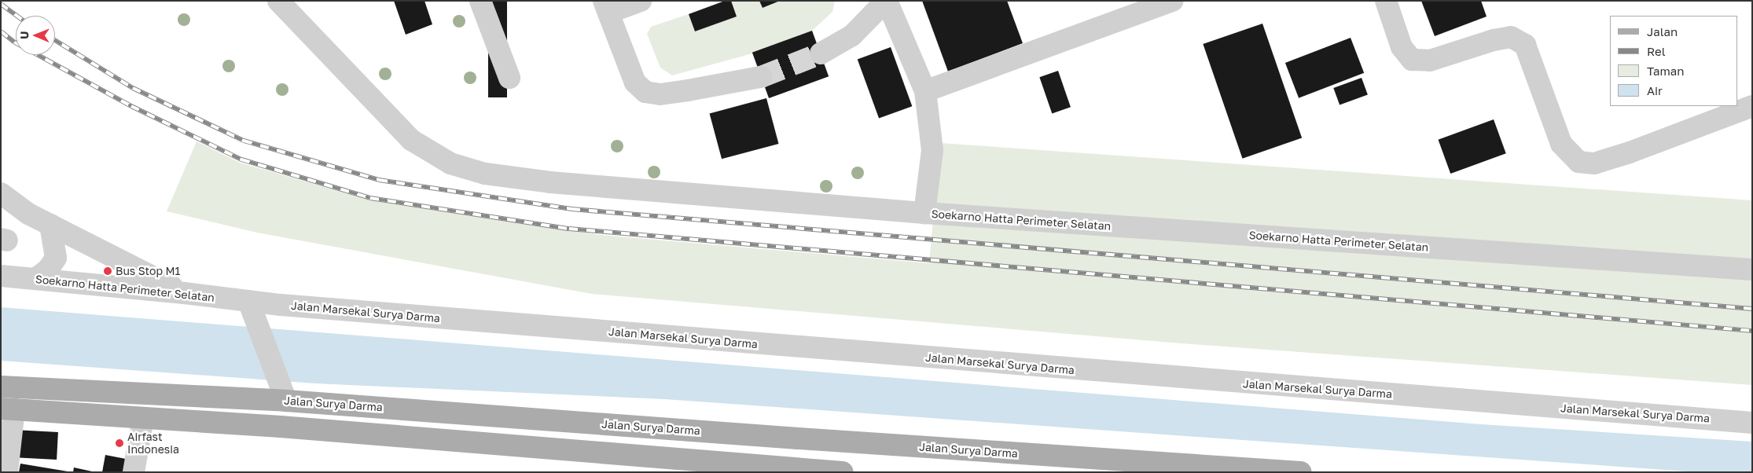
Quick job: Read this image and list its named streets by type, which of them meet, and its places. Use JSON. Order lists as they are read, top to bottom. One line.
{"streets":{"main road":["Jalan Surya Darma"],"street":["Soekarno Hatta Perimeter Selatan","Jalan Marsekal Surya Darma"]},"crossings":[["Soekarno Hatta Perimeter Selatan","Jalan Marsekal Surya Darma"]],"places":["Bus Stop M1","Airfast Indonesia"],"legend":["Jalan","Rel","Taman","Air"],"north":"left"}
